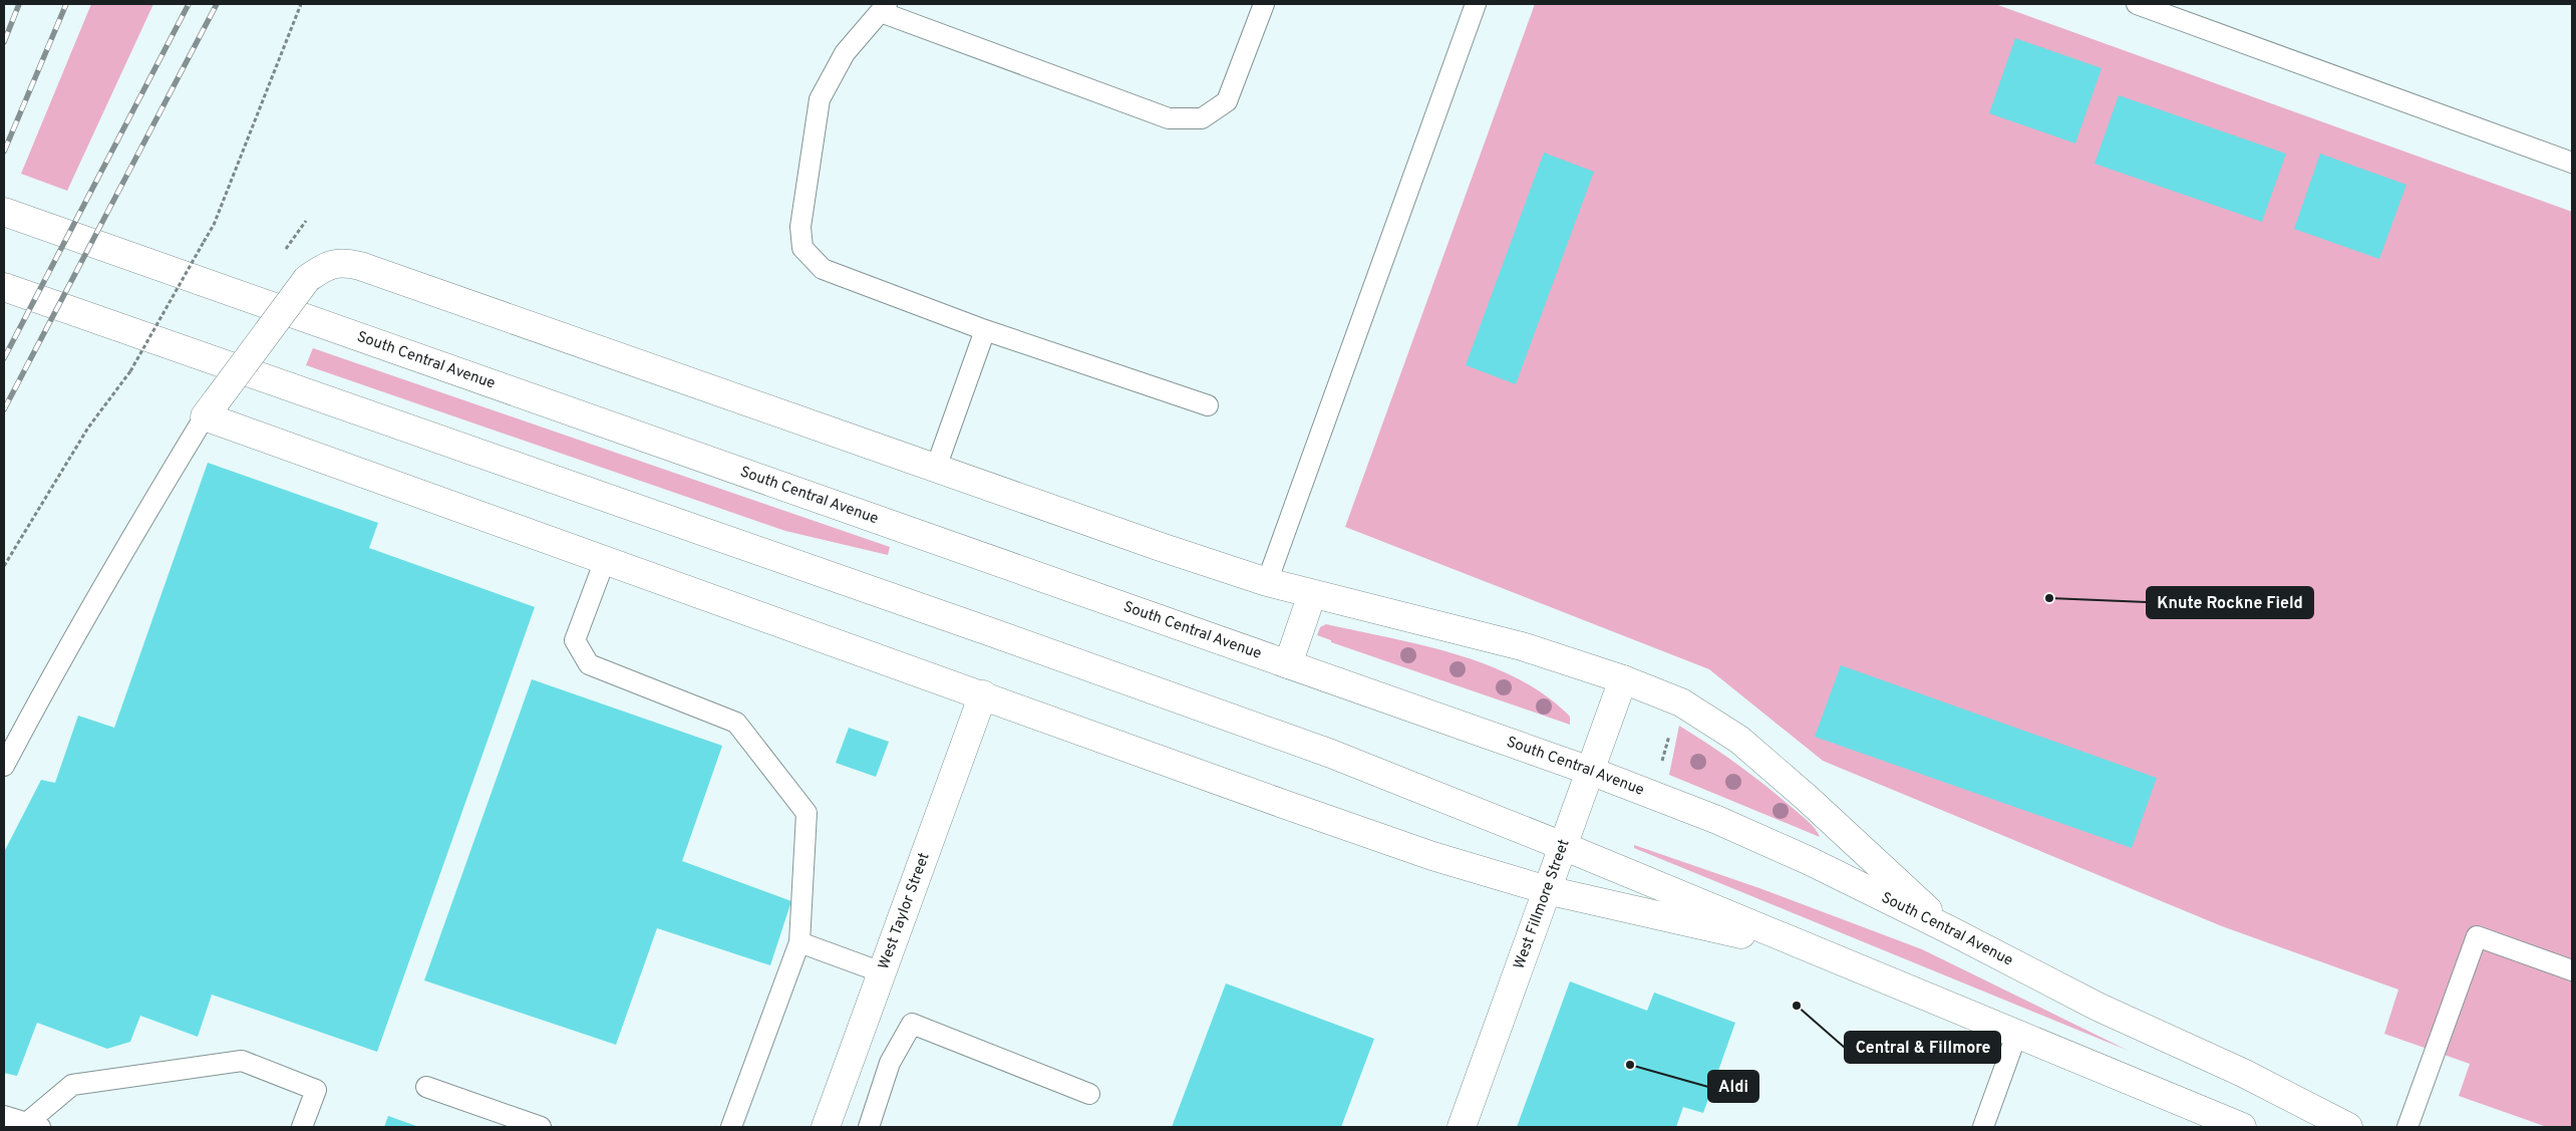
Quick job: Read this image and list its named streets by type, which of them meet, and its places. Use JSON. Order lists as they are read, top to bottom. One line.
{"streets":{"main road":["South Central Avenue","West Fillmore Street","West Taylor Street"]},"crossings":[["South Central Avenue","West Fillmore Street"]],"places":["Knute Rockne Field","Central & Fillmore","Aldi"]}
